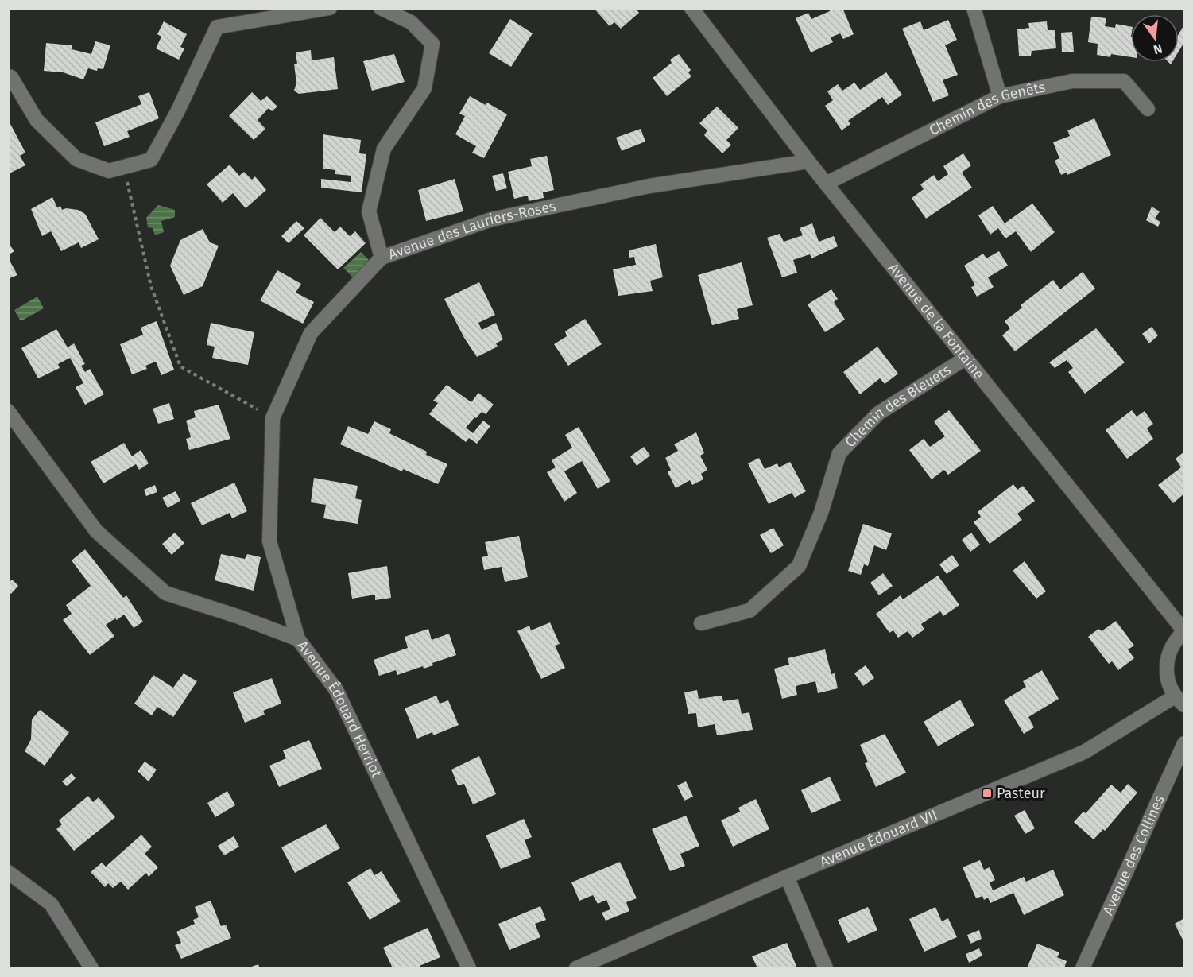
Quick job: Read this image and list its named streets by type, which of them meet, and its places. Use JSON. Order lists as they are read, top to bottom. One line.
{"streets":{"street":["Chemin des Genêts","Avenue des Lauriers-Roses","Avenue de la Fontaine","Chemin des Bleuets","Avenue Édouard Herriot","Avenue Édouard VII","Avenue des Collines"]},"crossings":[["Chemin des Genêts","Avenue de la Fontaine"],["Avenue des Lauriers-Roses","Avenue de la Fontaine"],["Avenue des Lauriers-Roses","Avenue Édouard Herriot"],["Avenue de la Fontaine","Chemin des Bleuets"]],"places":{"transit":["Pasteur"]},"north":"bottom"}
